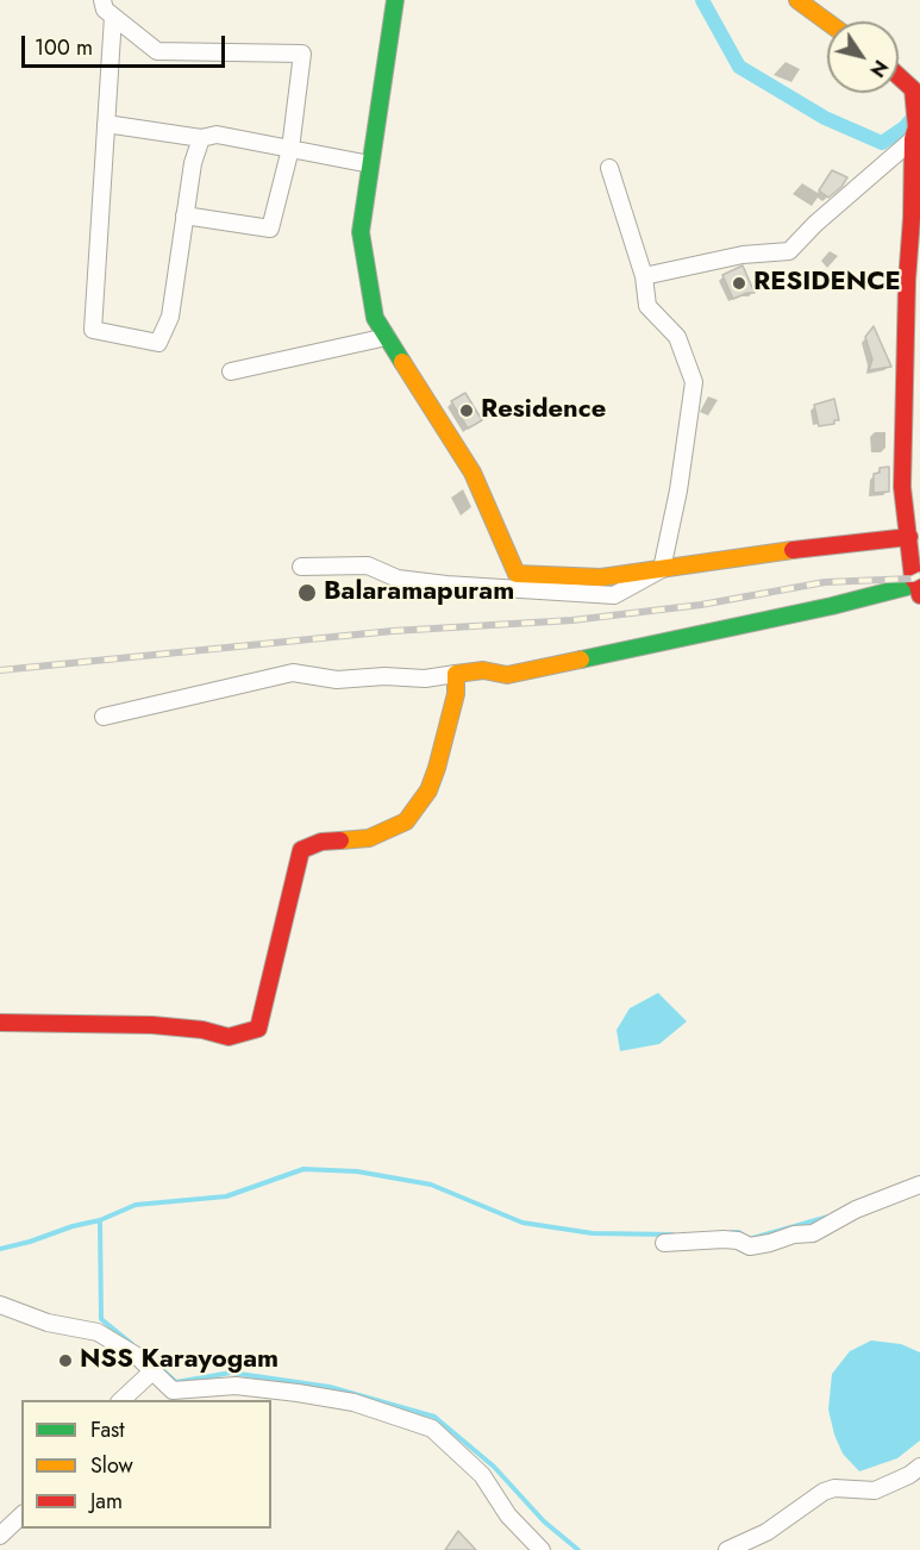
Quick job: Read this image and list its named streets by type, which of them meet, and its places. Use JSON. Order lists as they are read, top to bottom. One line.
{"places":["RESIDENCE","Residence","Balaramapuram","NSS Karayogam"],"legend":["Fast","Slow","Jam"],"scale_bar":"100 m","north":"bottom right"}
